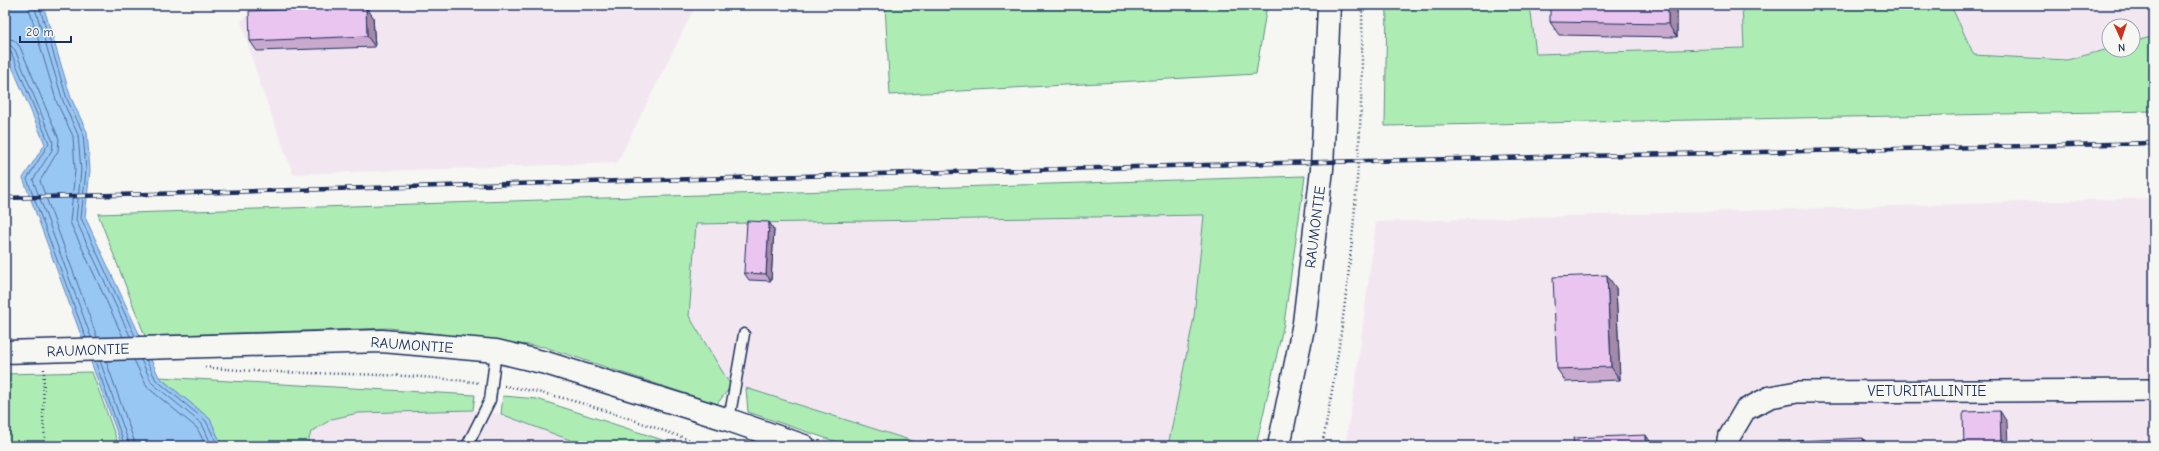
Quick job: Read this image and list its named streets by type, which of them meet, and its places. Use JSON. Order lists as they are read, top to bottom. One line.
{"streets":{"street":["RAUMONTIE","VETURITALLINTIE"]},"scale_bar":"20 m","north":"bottom"}
